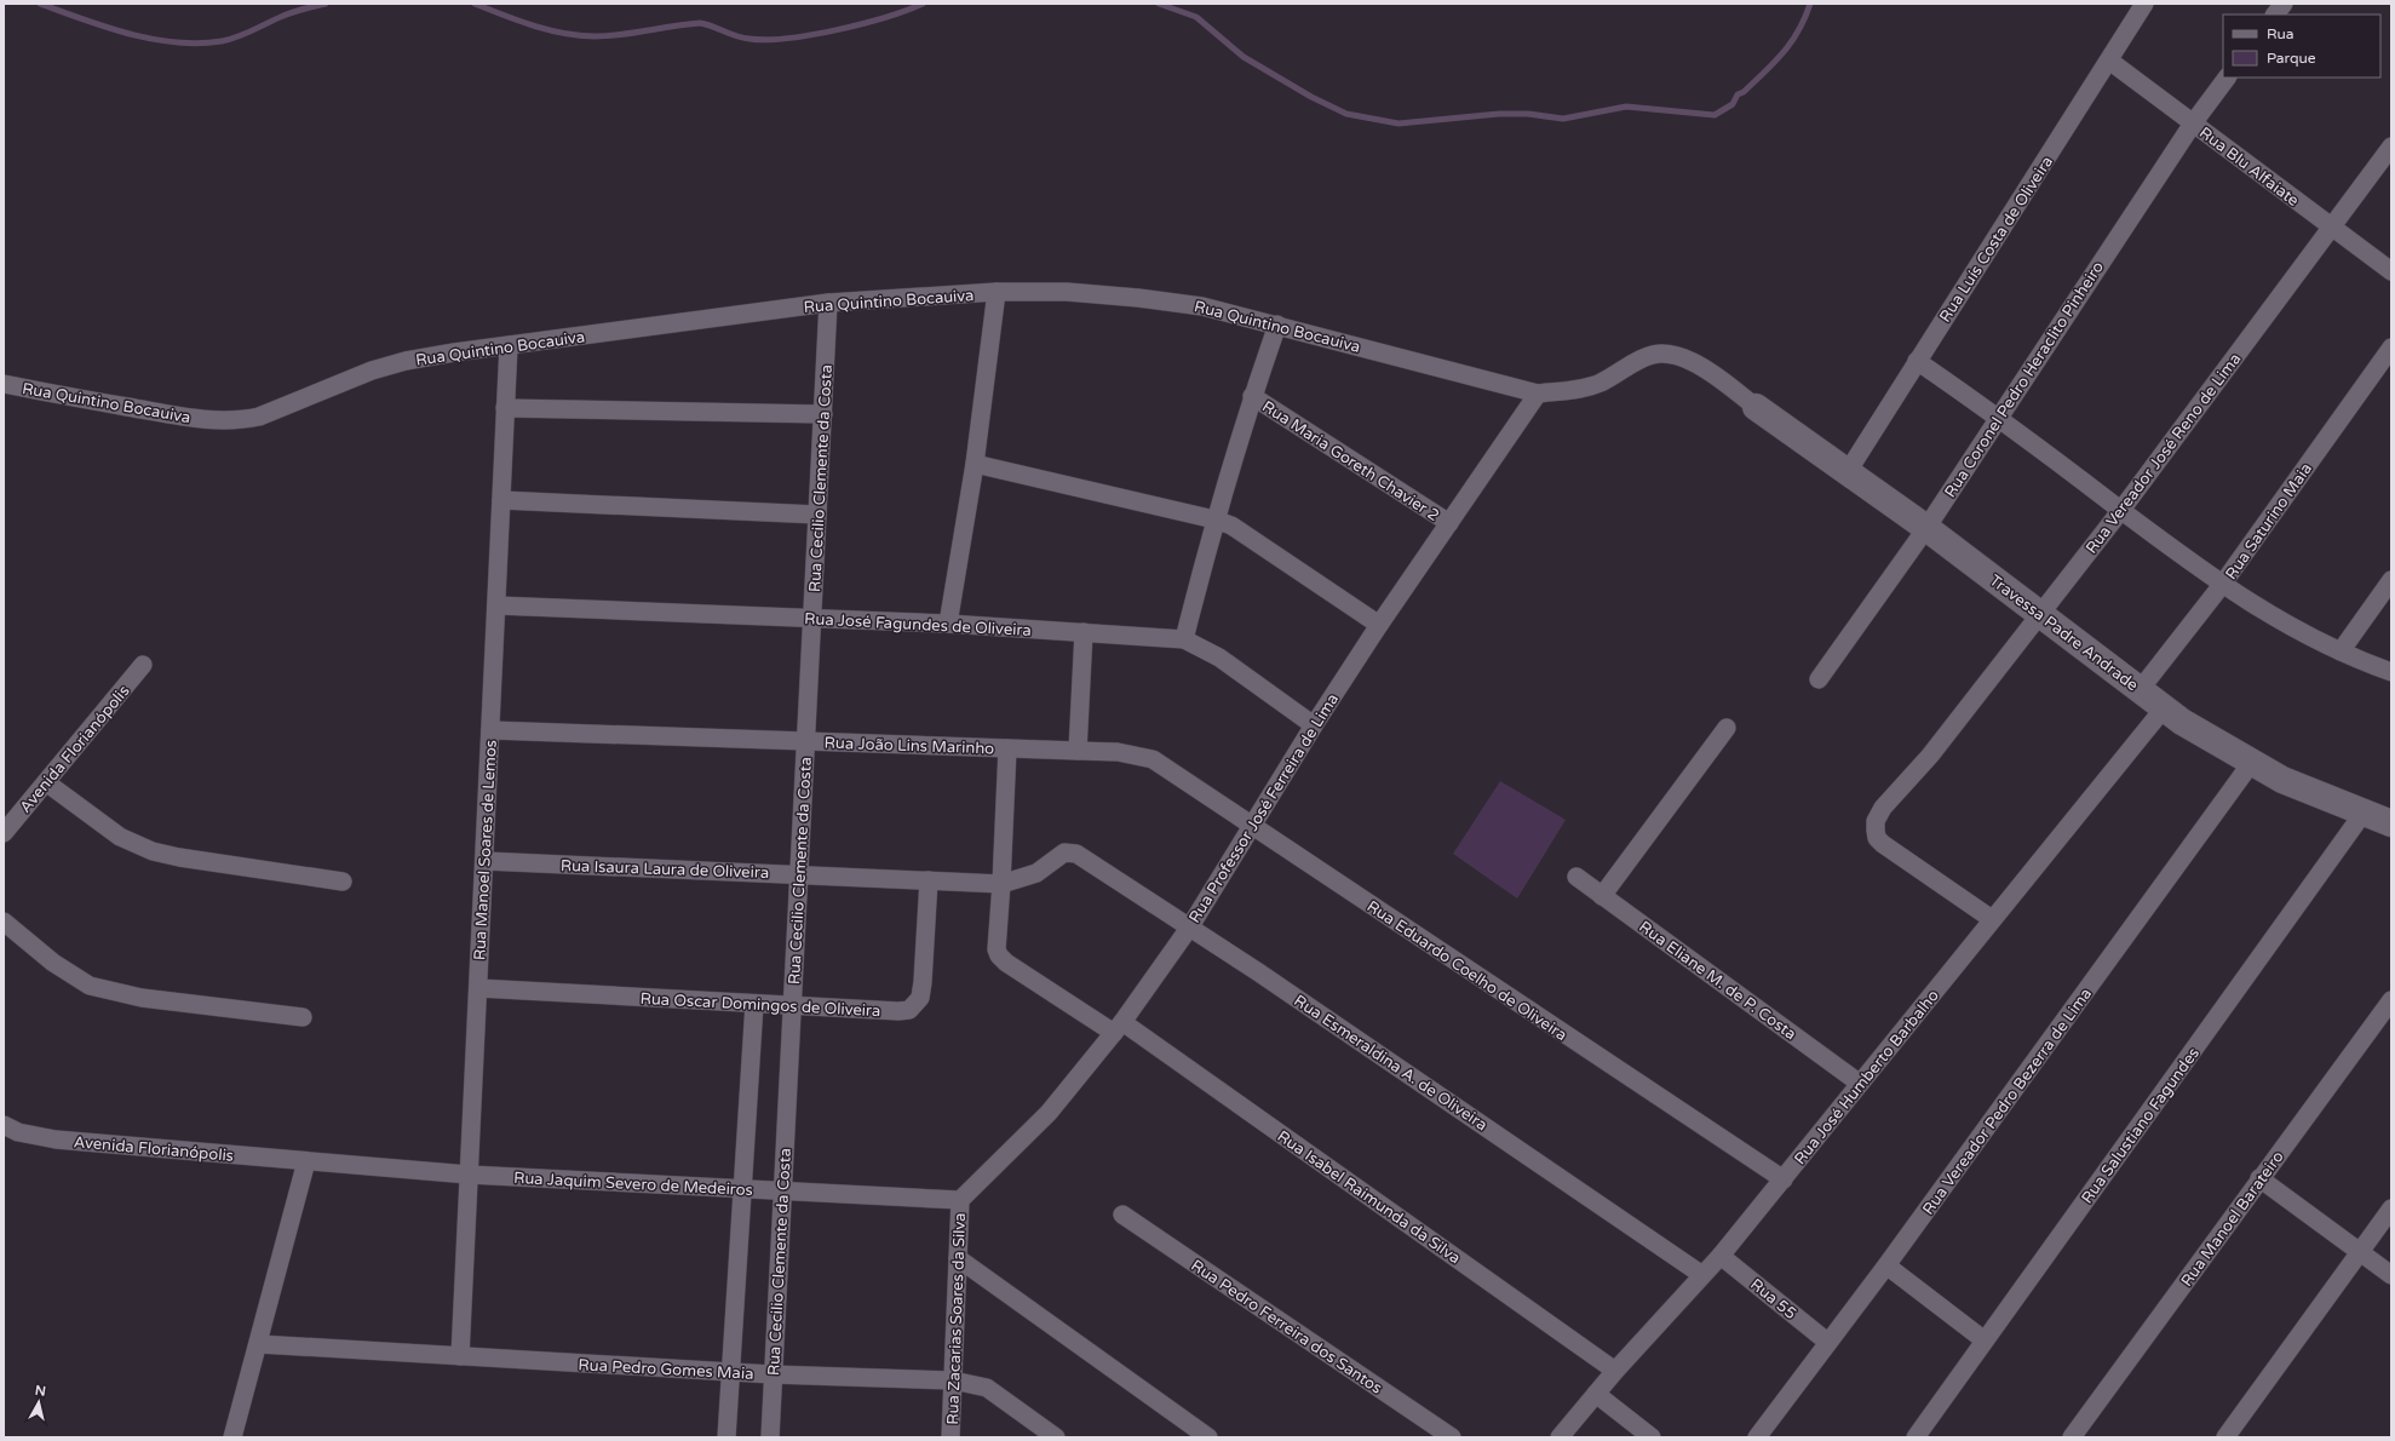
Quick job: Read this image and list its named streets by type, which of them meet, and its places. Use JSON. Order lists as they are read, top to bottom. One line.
{"streets":{"street":["Rua Blu Alfaiate","Rua Luís Costa de Oliveira","Rua Quintino Bocauiva","Rua Coronel Pedro Heraclito Pinheiro","Rua Vereador José Reno de Lima","Rua Maria Goreth Chavier 2","Rua Cecilio Clemente da Costa","Rua Saturino Maia","Rua José Fagundes de Oliveira","Travessa Padre Andrade","Rua João Lins Marinho","Avenida Florianópolis","Rua Professor José Ferreira de Lima","Rua Manoel Soares de Lemos","Rua Isaura Laura de Oliveira","Rua Eduardo Coelho de Oliveira","Rua Eliane M. de P. Costa","Rua Oscar Domingos de Oliveira","Rua Esmeraldina A. de Oliveira","Rua José Humberto Barbalho","Rua Vereador Pedro Bezerra de Lima","Rua Salustiano Fagundes","Rua Jaquim Severo de Medeiros","Rua Isabel Raimunda da Silva","Rua Manoel Barateiro","Rua 55","Rua Zacarias Soares da Silva","Rua Pedro Ferreira dos Santos","Rua Pedro Gomes Maia"]},"crossings":[["Rua Blu Alfaiate","Rua Luís Costa de Oliveira"],["Rua Blu Alfaiate","Rua Coronel Pedro Heraclito Pinheiro"],["Rua Blu Alfaiate","Rua Vereador José Reno de Lima"],["Rua Luís Costa de Oliveira","Travessa Padre Andrade"],["Rua Quintino Bocauiva","Rua Cecilio Clemente da Costa"],["Rua Quintino Bocauiva","Travessa Padre Andrade"],["Rua Quintino Bocauiva","Rua Professor José Ferreira de Lima"],["Rua Quintino Bocauiva","Rua Manoel Soares de Lemos"],["Rua Coronel Pedro Heraclito Pinheiro","Travessa Padre Andrade"],["Rua Vereador José Reno de Lima","Travessa Padre Andrade"],["Rua Vereador José Reno de Lima","Rua José Humberto Barbalho"],["Rua Maria Goreth Chavier 2","Rua Professor José Ferreira de Lima"],["Rua Cecilio Clemente da Costa","Rua José Fagundes de Oliveira"],["Rua Cecilio Clemente da Costa","Rua João Lins Marinho"],["Rua Cecilio Clemente da Costa","Rua Isaura Laura de Oliveira"],["Rua Cecilio Clemente da Costa","Rua Oscar Domingos de Oliveira"],["Rua Cecilio Clemente da Costa","Rua Jaquim Severo de Medeiros"],["Rua Cecilio Clemente da Costa","Rua Pedro Gomes Maia"],["Rua Saturino Maia","Travessa Padre Andrade"],["Rua José Fagundes de Oliveira","Rua Professor José Ferreira de Lima"],["Rua José Fagundes de Oliveira","Rua Manoel Soares de Lemos"],["Travessa Padre Andrade","Rua José Humberto Barbalho"],["Travessa Padre Andrade","Rua Vereador Pedro Bezerra de Lima"],["Travessa Padre Andrade","Rua Salustiano Fagundes"],["Rua João Lins Marinho","Rua Manoel Soares de Lemos"],["Rua João Lins Marinho","Rua Eduardo Coelho de Oliveira"],["Avenida Florianópolis","Rua Jaquim Severo de Medeiros"],["Rua Professor José Ferreira de Lima","Rua Eduardo Coelho de Oliveira"],["Rua Professor José Ferreira de Lima","Rua Esmeraldina A. de Oliveira"],["Rua Professor José Ferreira de Lima","Rua Jaquim Severo de Medeiros"],["Rua Professor José Ferreira de Lima","Rua Isabel Raimunda da Silva"],["Rua Professor José Ferreira de Lima","Rua Zacarias Soares da Silva"],["Rua Manoel Soares de Lemos","Rua Isaura Laura de Oliveira"],["Rua Manoel Soares de Lemos","Rua Oscar Domingos de Oliveira"],["Rua Manoel Soares de Lemos","Rua Jaquim Severo de Medeiros"],["Rua Manoel Soares de Lemos","Rua Pedro Gomes Maia"],["Rua Isaura Laura de Oliveira","Rua Oscar Domingos de Oliveira"],["Rua Isaura Laura de Oliveira","Rua Esmeraldina A. de Oliveira"],["Rua Isaura Laura de Oliveira","Rua Isabel Raimunda da Silva"],["Rua Eduardo Coelho de Oliveira","Rua José Humberto Barbalho"],["Rua Eliane M. de P. Costa","Rua José Humberto Barbalho"],["Rua Esmeraldina A. de Oliveira","Rua José Humberto Barbalho"],["Rua Esmeraldina A. de Oliveira","Rua Isabel Raimunda da Silva"],["Rua José Humberto Barbalho","Rua Isabel Raimunda da Silva"],["Rua José Humberto Barbalho","Rua 55"],["Rua Vereador Pedro Bezerra de Lima","Rua 55"],["Rua Jaquim Severo de Medeiros","Rua Zacarias Soares da Silva"],["Rua Zacarias Soares da Silva","Rua Pedro Gomes Maia"]],"legend":["Rua","Parque"],"north":"top"}
